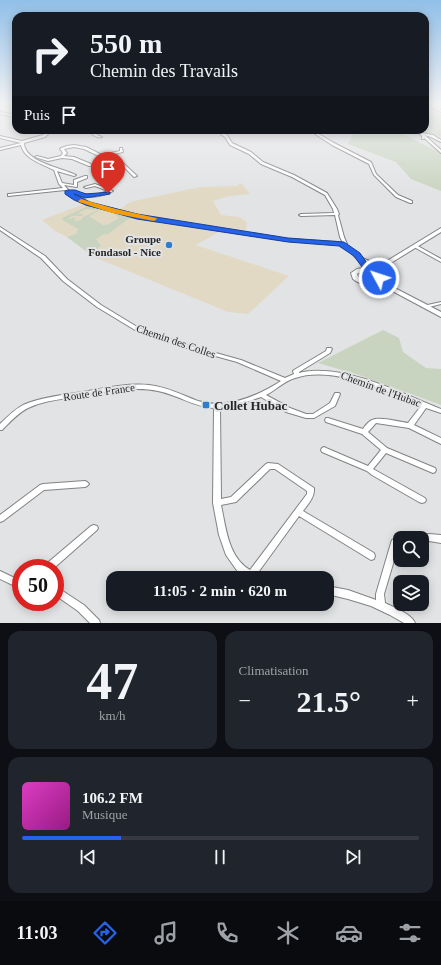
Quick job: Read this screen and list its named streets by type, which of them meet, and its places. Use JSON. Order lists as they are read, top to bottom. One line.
{"streets":{"street":["Chemin des Colles","Chemin de l'Hubac","Route de France"]},"crossings":[["Chemin des Colles","Route de France"],["Chemin de l'Hubac","Route de France"]],"places":{"other":["Groupe Fondasol - Nice"],"transit":["Collet Hubac"]},"page":{"turn":["550 m","Chemin des Travails"],"then":"Puis","limit":"50","trip":"11:05 · 2 min · 620 m","tile":[["47","km/h"],"Climatisation"],"heat":["−","21.5°","+"],"song":["106.2 FM","Musique"],"tabs":"11:03"}}
